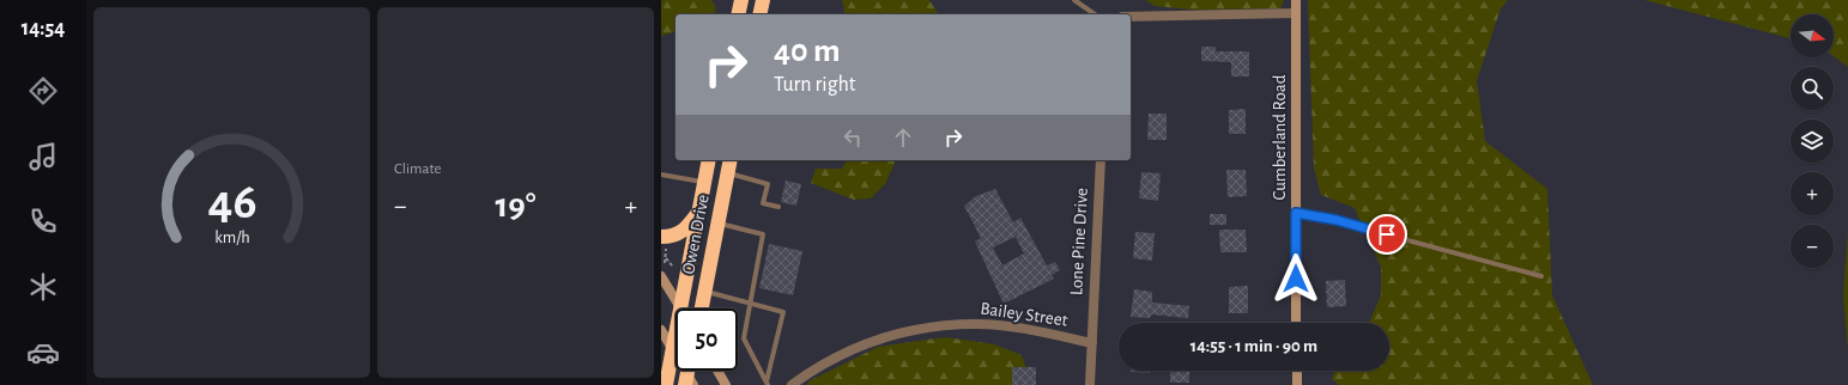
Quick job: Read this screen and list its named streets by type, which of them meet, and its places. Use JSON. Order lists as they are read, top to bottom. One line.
{"streets":{"highway":["Owen Drive"],"main road":["Cumberland Road"],"street":["Lone Pine Drive","Bailey Street"]},"crossings":[["Lone Pine Drive","Bailey Street"]],"north":"right","page":{"tabs":"14:54","tile":"Climate","map_buttons":["+","−"],"turn":["40 m","Turn right"],"heat":["−","19°","+"],"limit":"50","trip":"14:55 · 1 min · 90 m","gauge":["46","km/h"]}}
